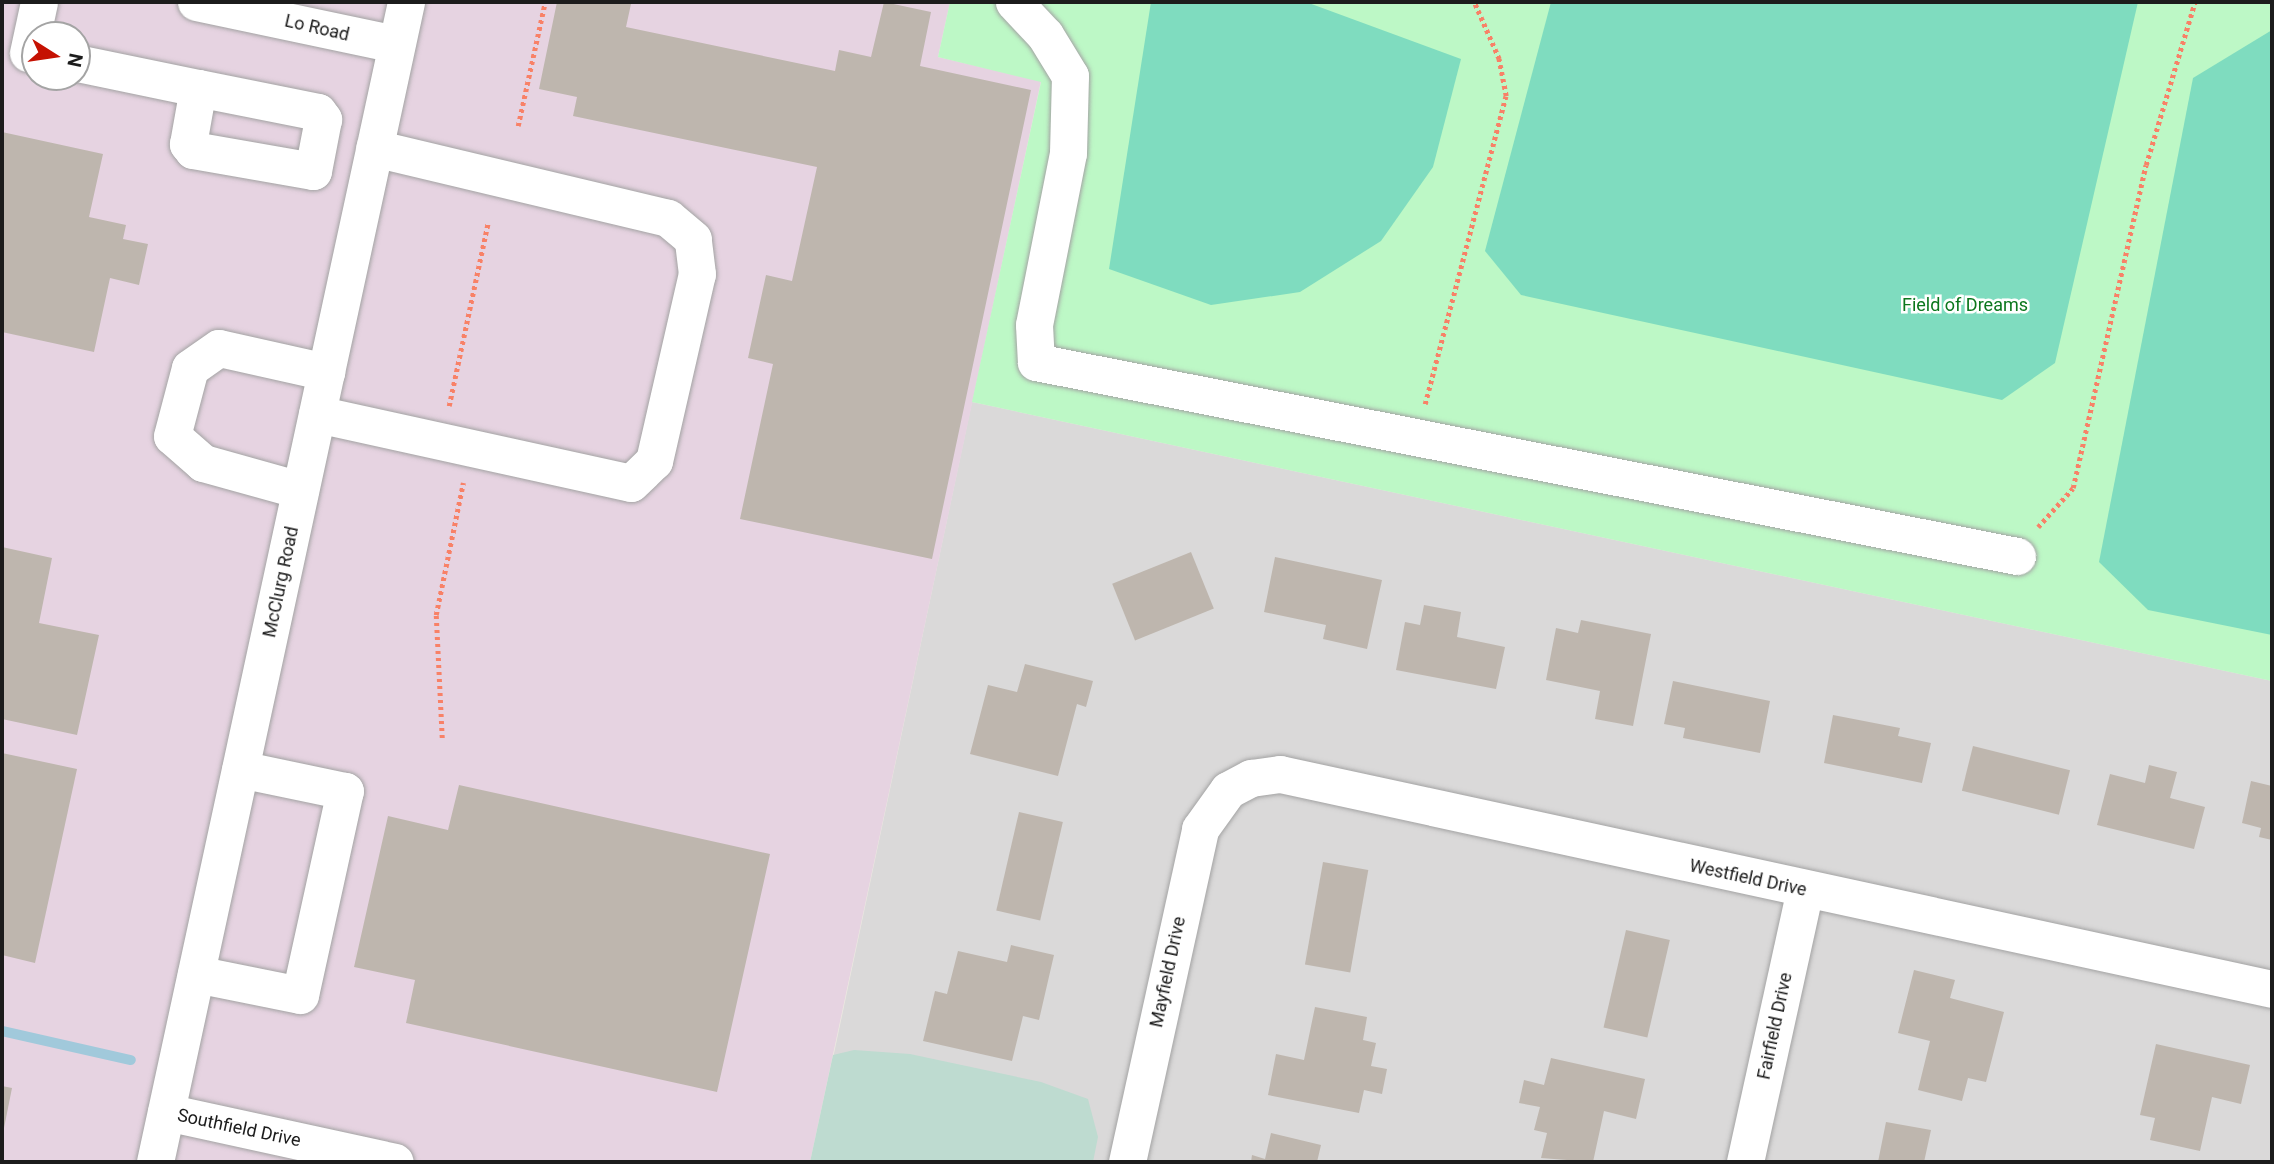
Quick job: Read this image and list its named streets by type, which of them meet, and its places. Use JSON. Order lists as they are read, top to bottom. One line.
{"streets":{"street":["Lo Road","McClurg Road","Westfield Drive","Mayfield Drive","Fairfield Drive","Southfield Drive"]},"crossings":[["Lo Road","McClurg Road"],["McClurg Road","Southfield Drive"],["Westfield Drive","Mayfield Drive"],["Westfield Drive","Fairfield Drive"]],"parks":["Field of Dreams"],"north":"right"}
